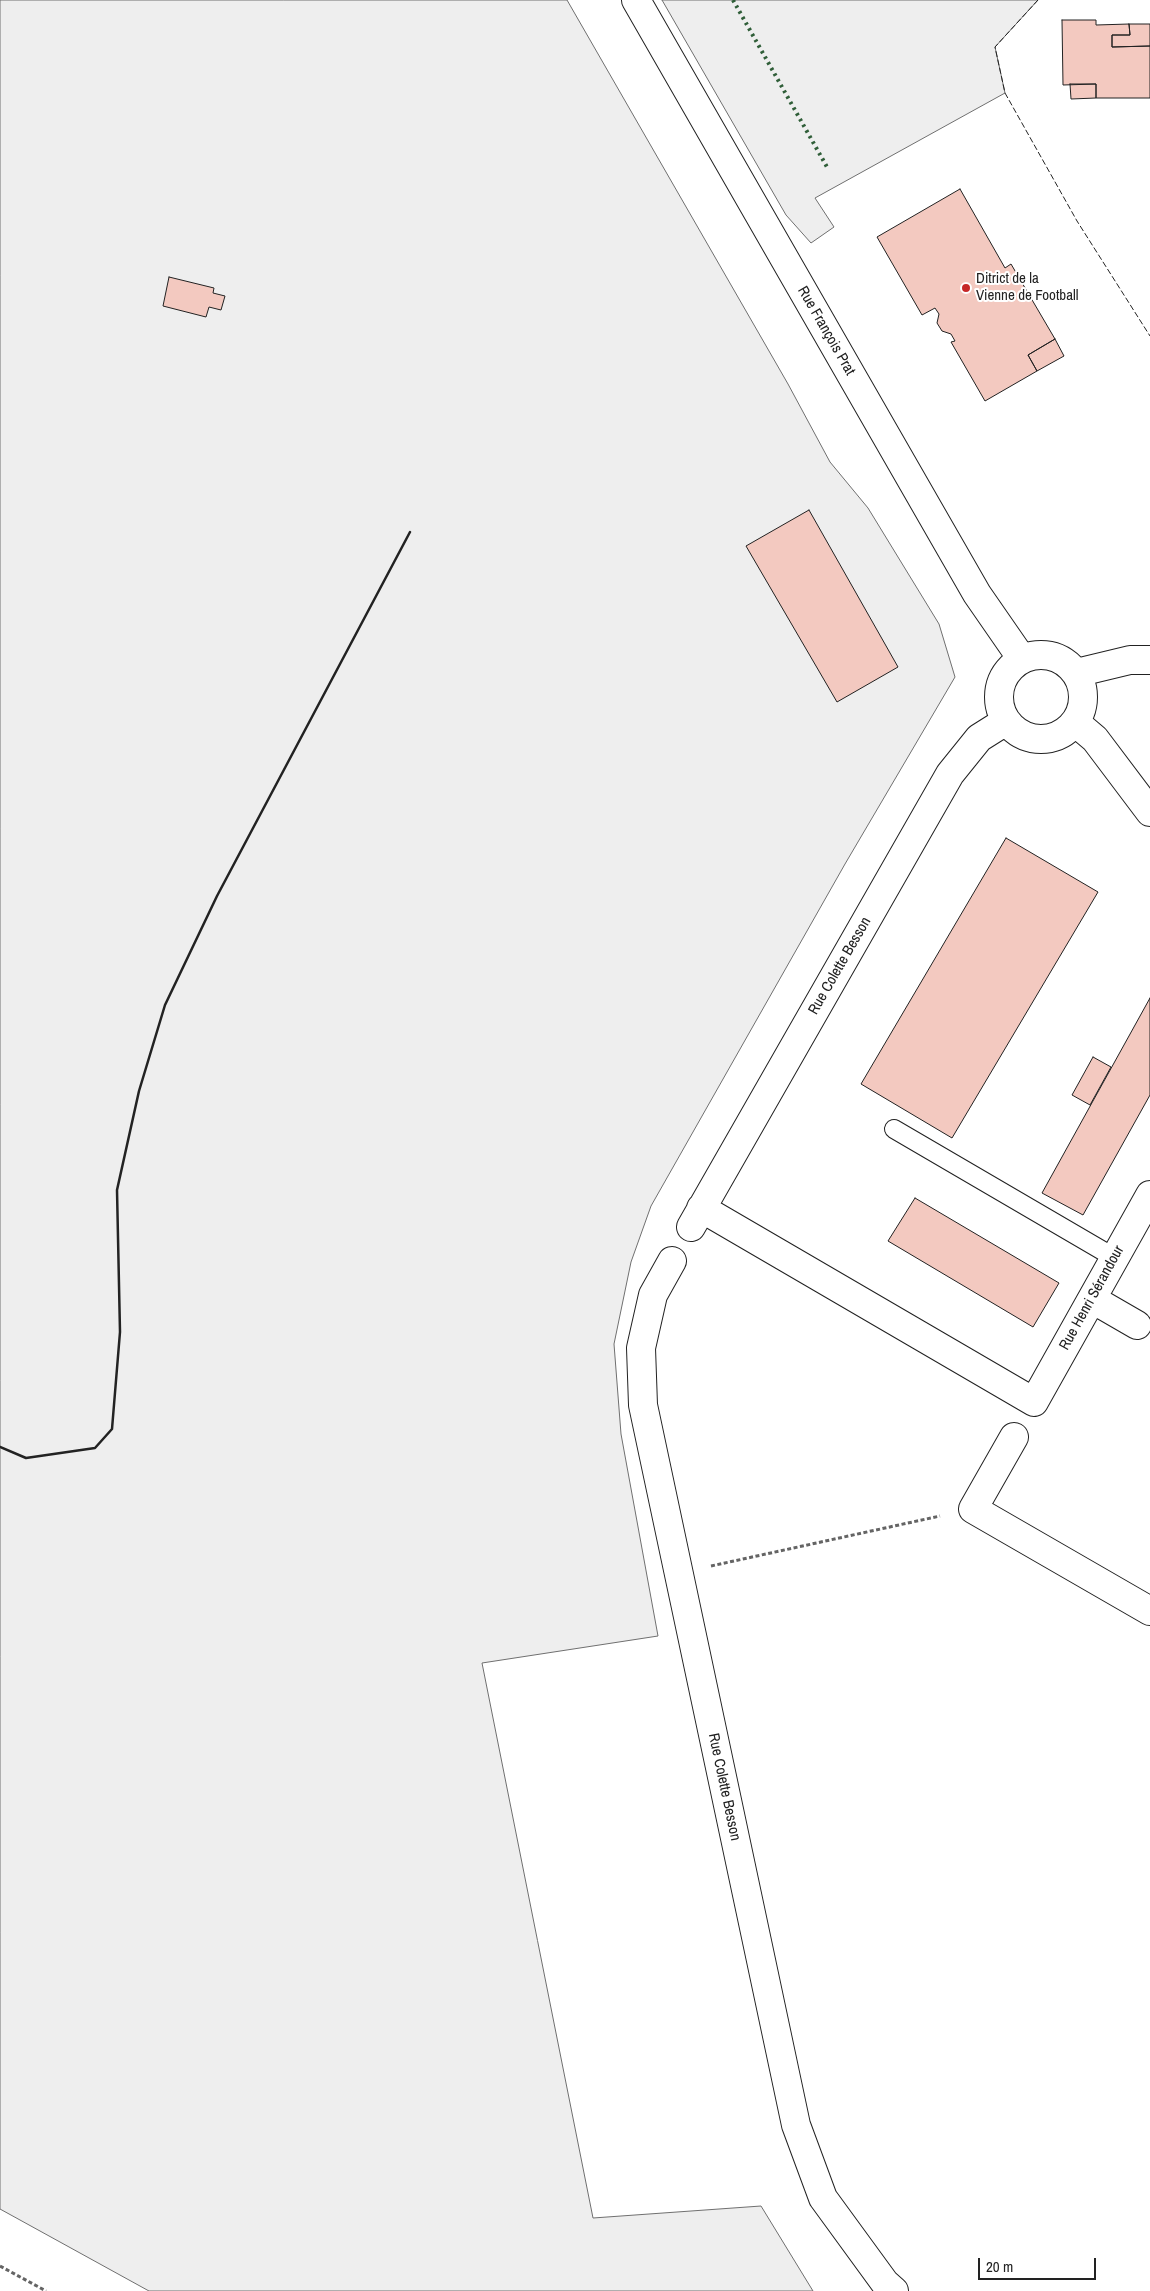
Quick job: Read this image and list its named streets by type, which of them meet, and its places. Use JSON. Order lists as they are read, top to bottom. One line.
{"streets":{"street":["Rue François Prat","Rue Colette Besson","Rue Henri Sérandour"]},"crossings":[["Rue François Prat","Rue Colette Besson"],["Rue Colette Besson","Rue Henri Sérandour"]],"places":["Ditrict de la Vienne de Football"],"scale_bar":"20 m"}
